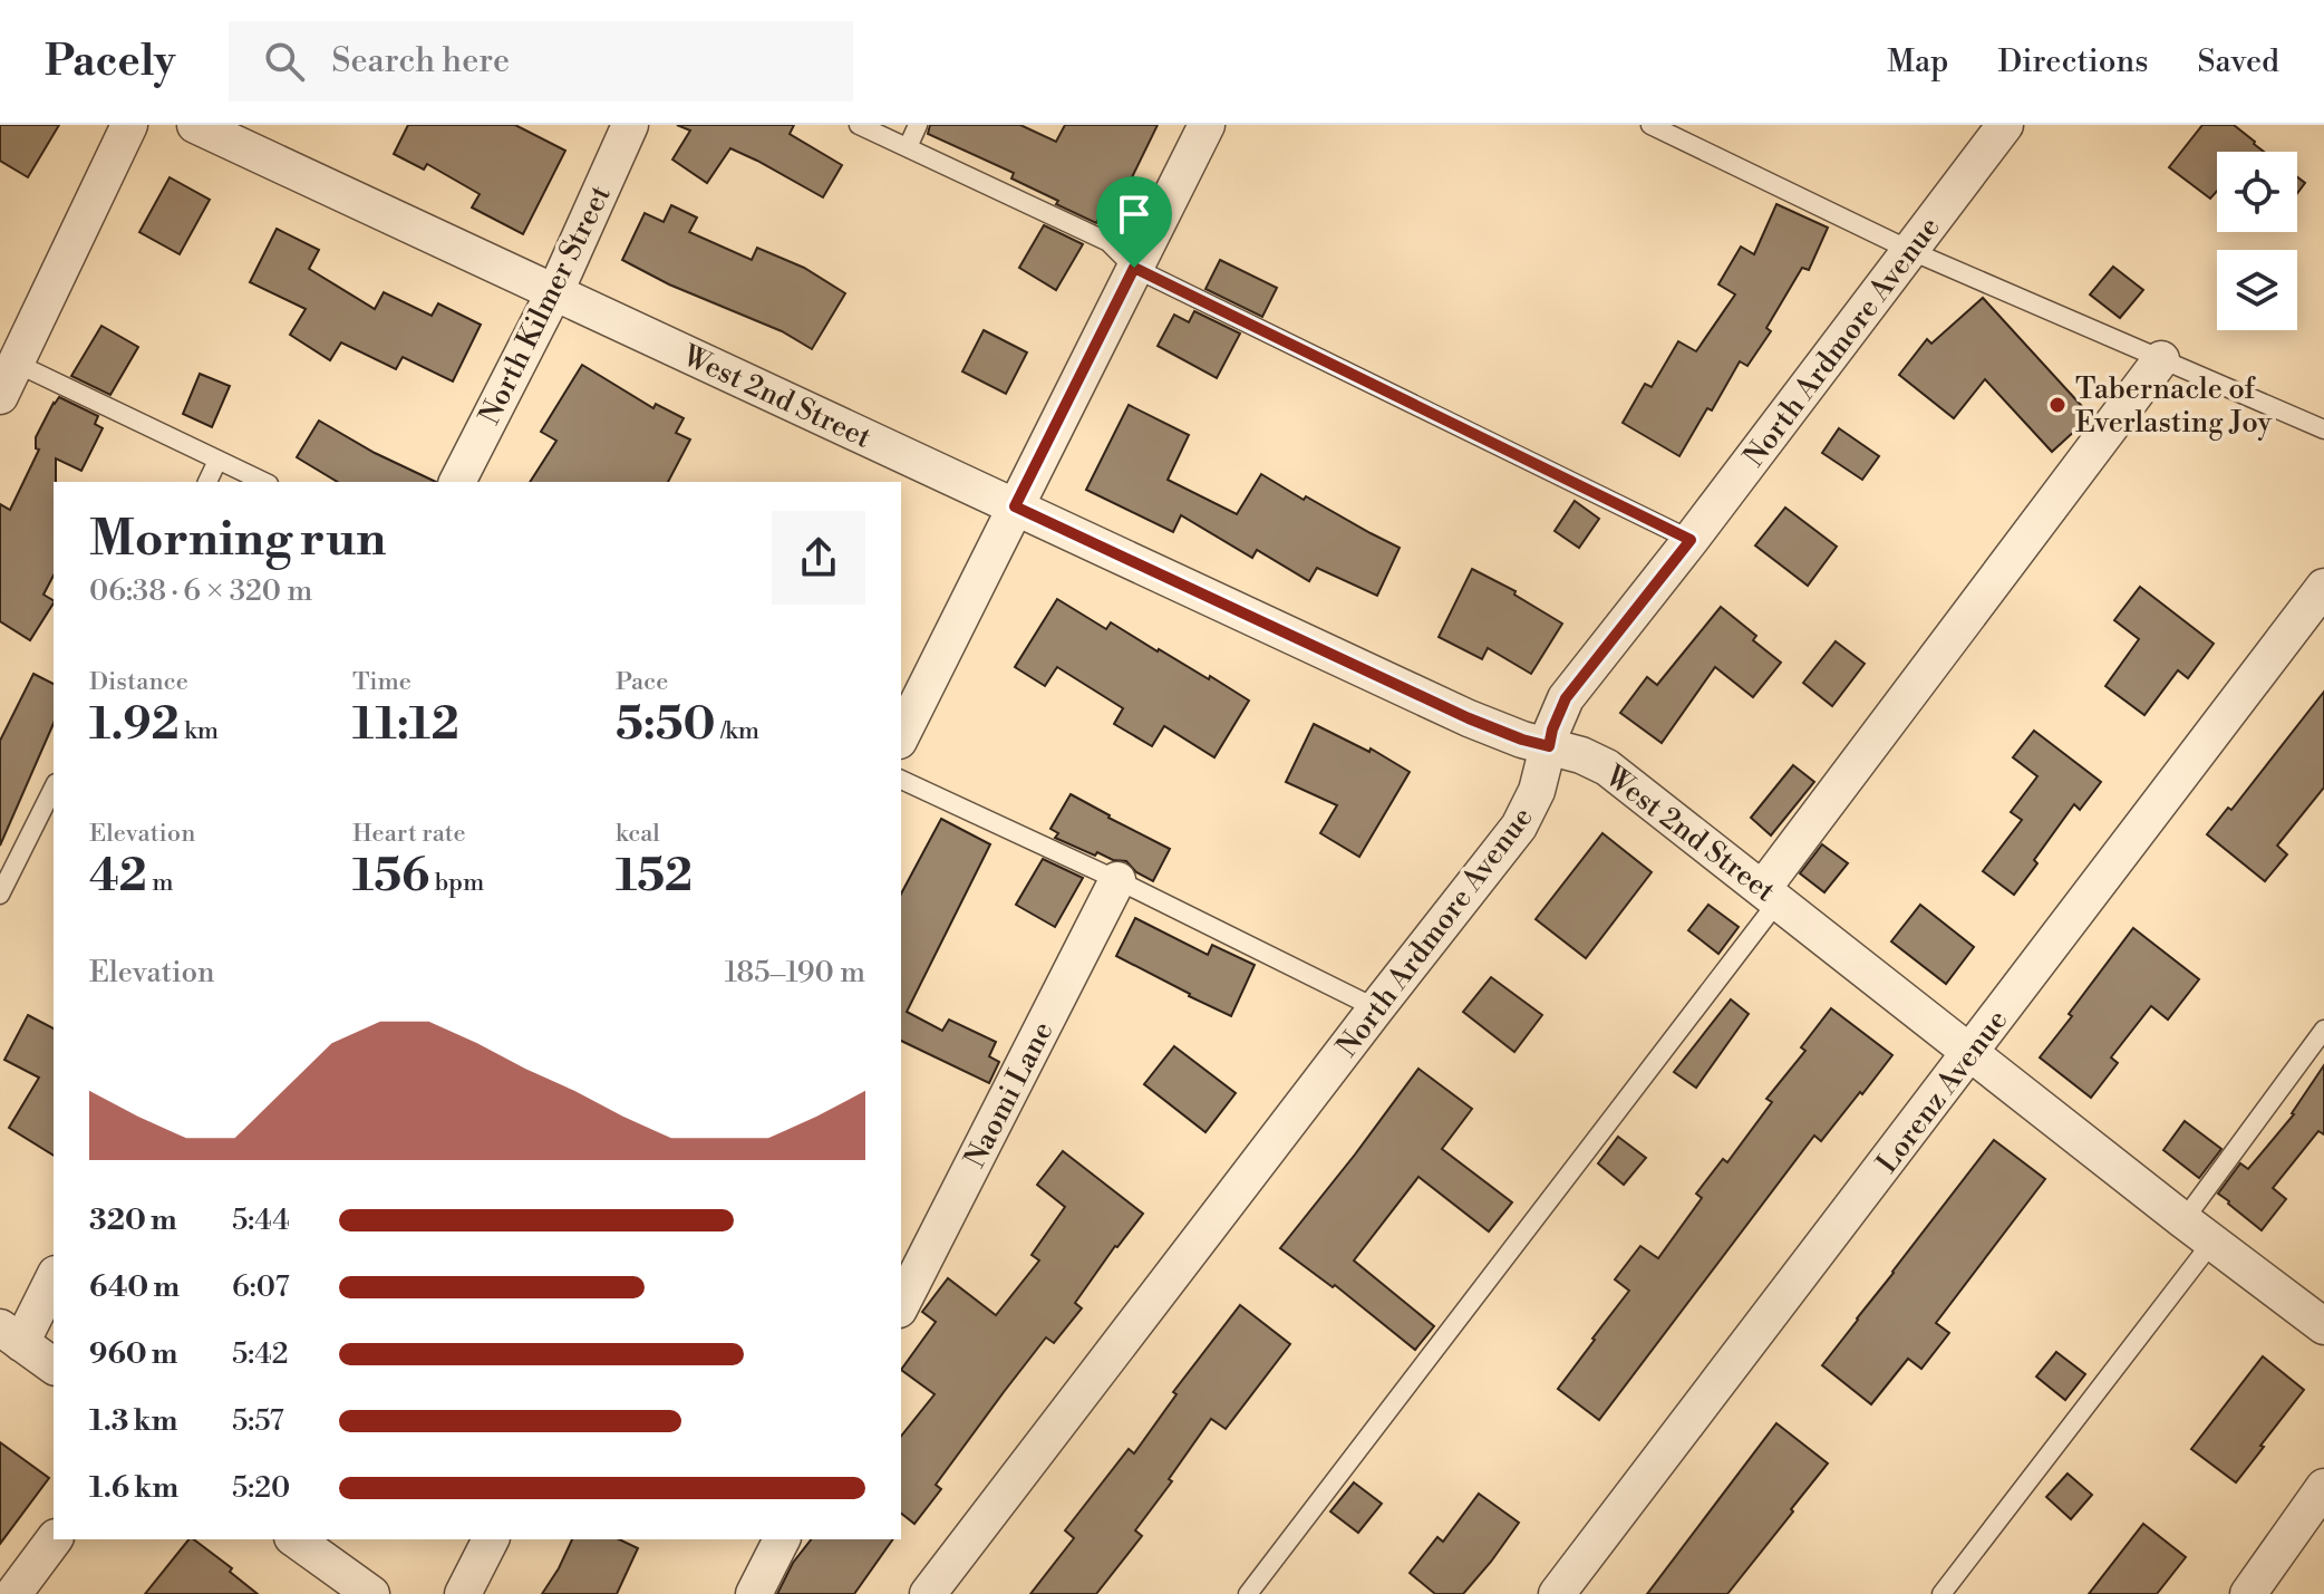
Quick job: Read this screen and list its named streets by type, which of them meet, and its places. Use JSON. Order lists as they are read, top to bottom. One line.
{"streets":{"street":["North Kilmer Street","North Ardmore Avenue","West 2nd Street","Lorenz Avenue","Naomi Lane"]},"crossings":[["North Kilmer Street","West 2nd Street"],["North Ardmore Avenue","West 2nd Street"],["West 2nd Street","Lorenz Avenue"]],"places":["Tabernacle of Everlasting Joy"],"page":{"header":"Pacely","search":"Search here","nav":["Map","Directions","Saved"],"heading":["Morning run","06:38 · 6 × 320 m"],"stats":[["Distance","1.92 km"],["Time","11:12"],["Pace","5:50 /km"],["Elevation","42 m"],["Heart rate","156 bpm"],["kcal","152"]],"chart":["Elevation","185–190 m"],"list":[{"name":"320 m","note":"5:44"},{"name":"640 m","note":"6:07"},{"name":"960 m","note":"5:42"},{"name":"1.3 km","note":"5:57"},{"name":"1.6 km","note":"5:20"}]}}
